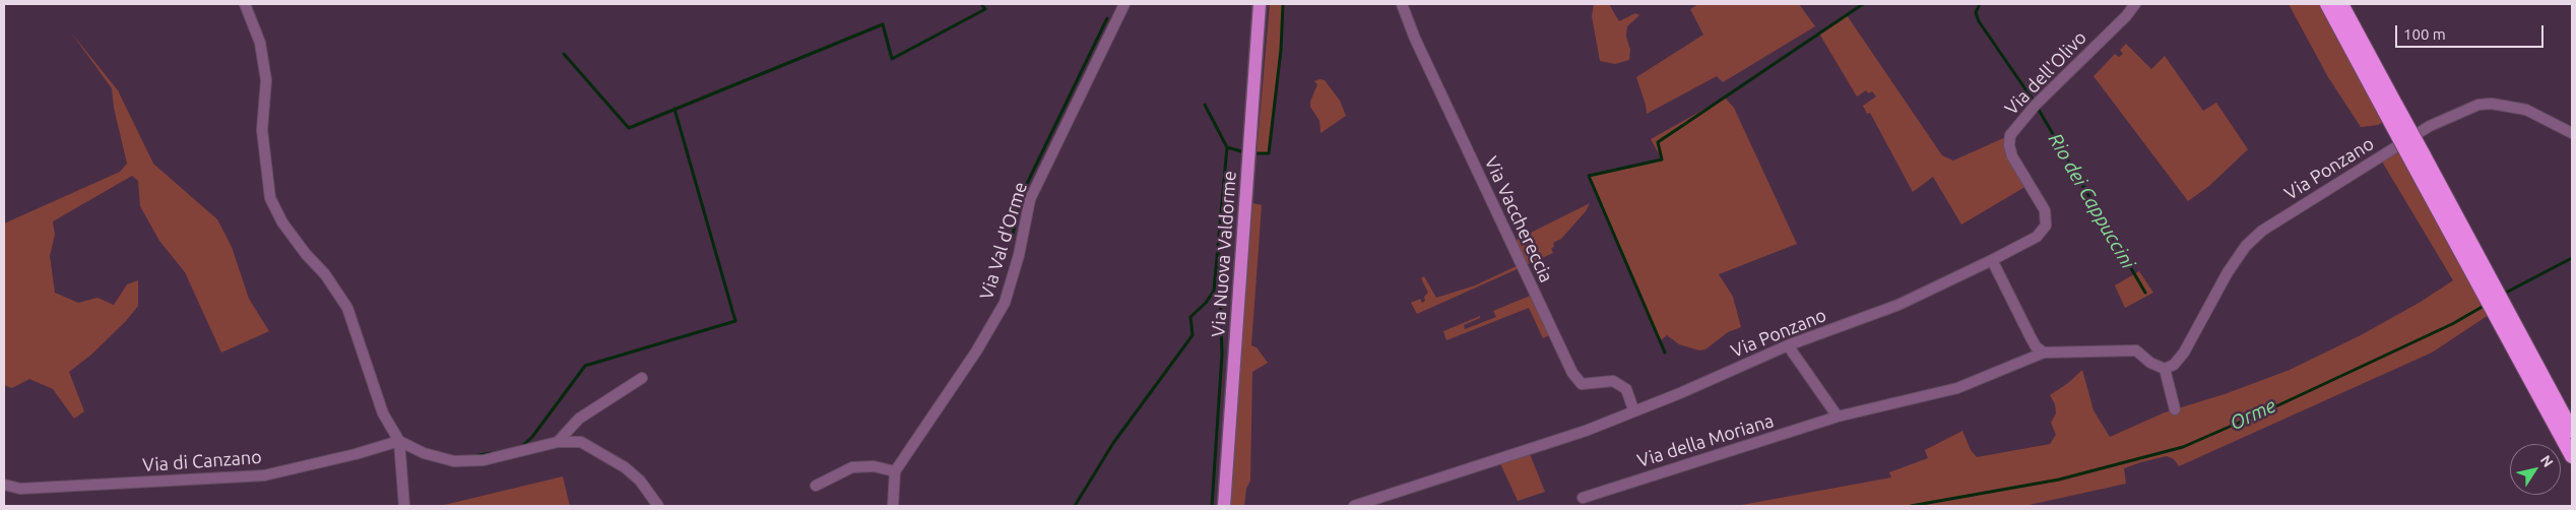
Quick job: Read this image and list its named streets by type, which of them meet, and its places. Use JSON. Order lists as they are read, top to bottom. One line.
{"streets":{"main road":["Via Nuova Valdorme"],"street":["Via dell'Olivo","Via Ponzano","Via Vacchereccia","Via Val d'Orme","Via della Moriana","Via di Canzano"]},"crossings":[["Via dell'Olivo","Via Ponzano"],["Via Ponzano","Via Vacchereccia"]],"water":["Rio dei Cappuccini","Orme"],"scale_bar":"100 m","north":"top right"}
